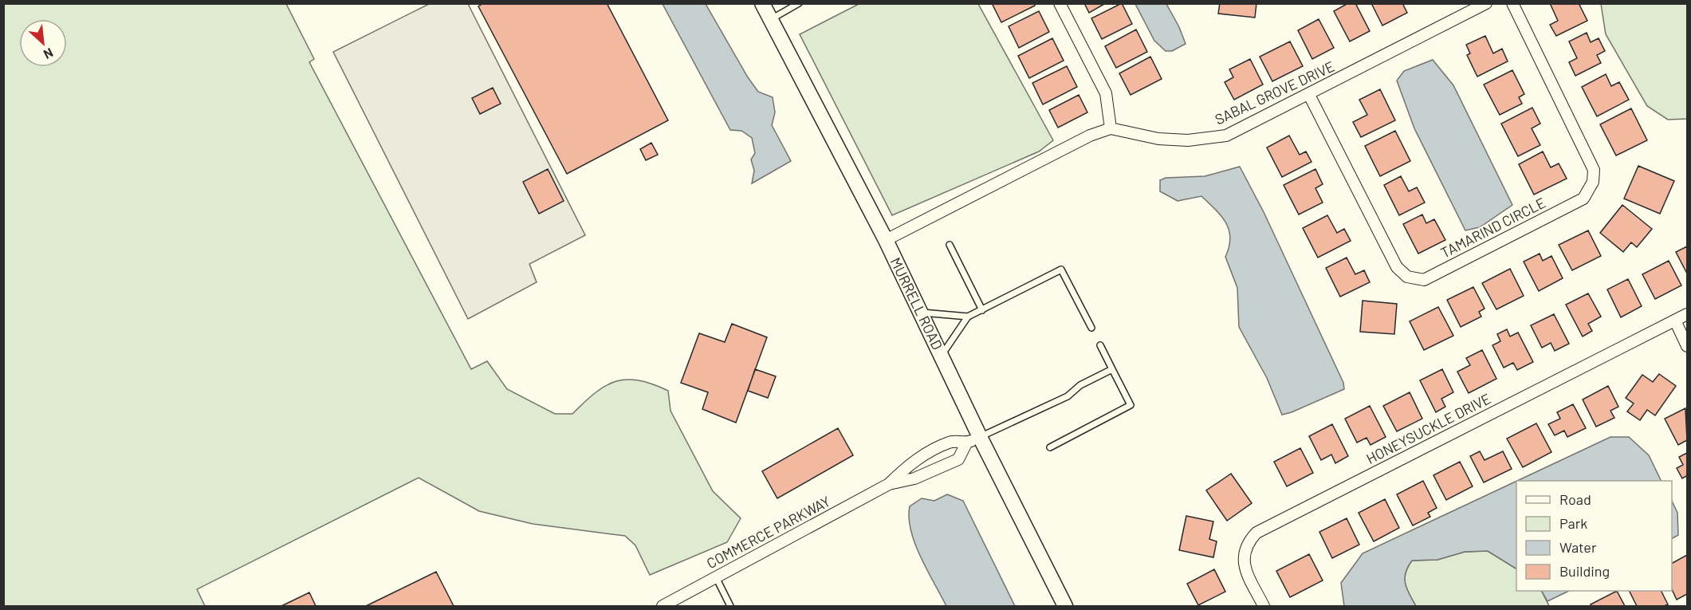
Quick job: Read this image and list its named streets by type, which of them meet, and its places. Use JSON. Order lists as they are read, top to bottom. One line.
{"streets":{"street":["SABAL GROVE DRIVE","TAMARIND CIRCLE","MURRELL ROAD","HONEYSUCKLE DRIVE","COMMERCE PARKWAY"]},"crossings":[["SABAL GROVE DRIVE","TAMARIND CIRCLE"],["MURRELL ROAD","COMMERCE PARKWAY"]],"legend":["Road","Park","Water","Building"],"north":"bottom right"}
